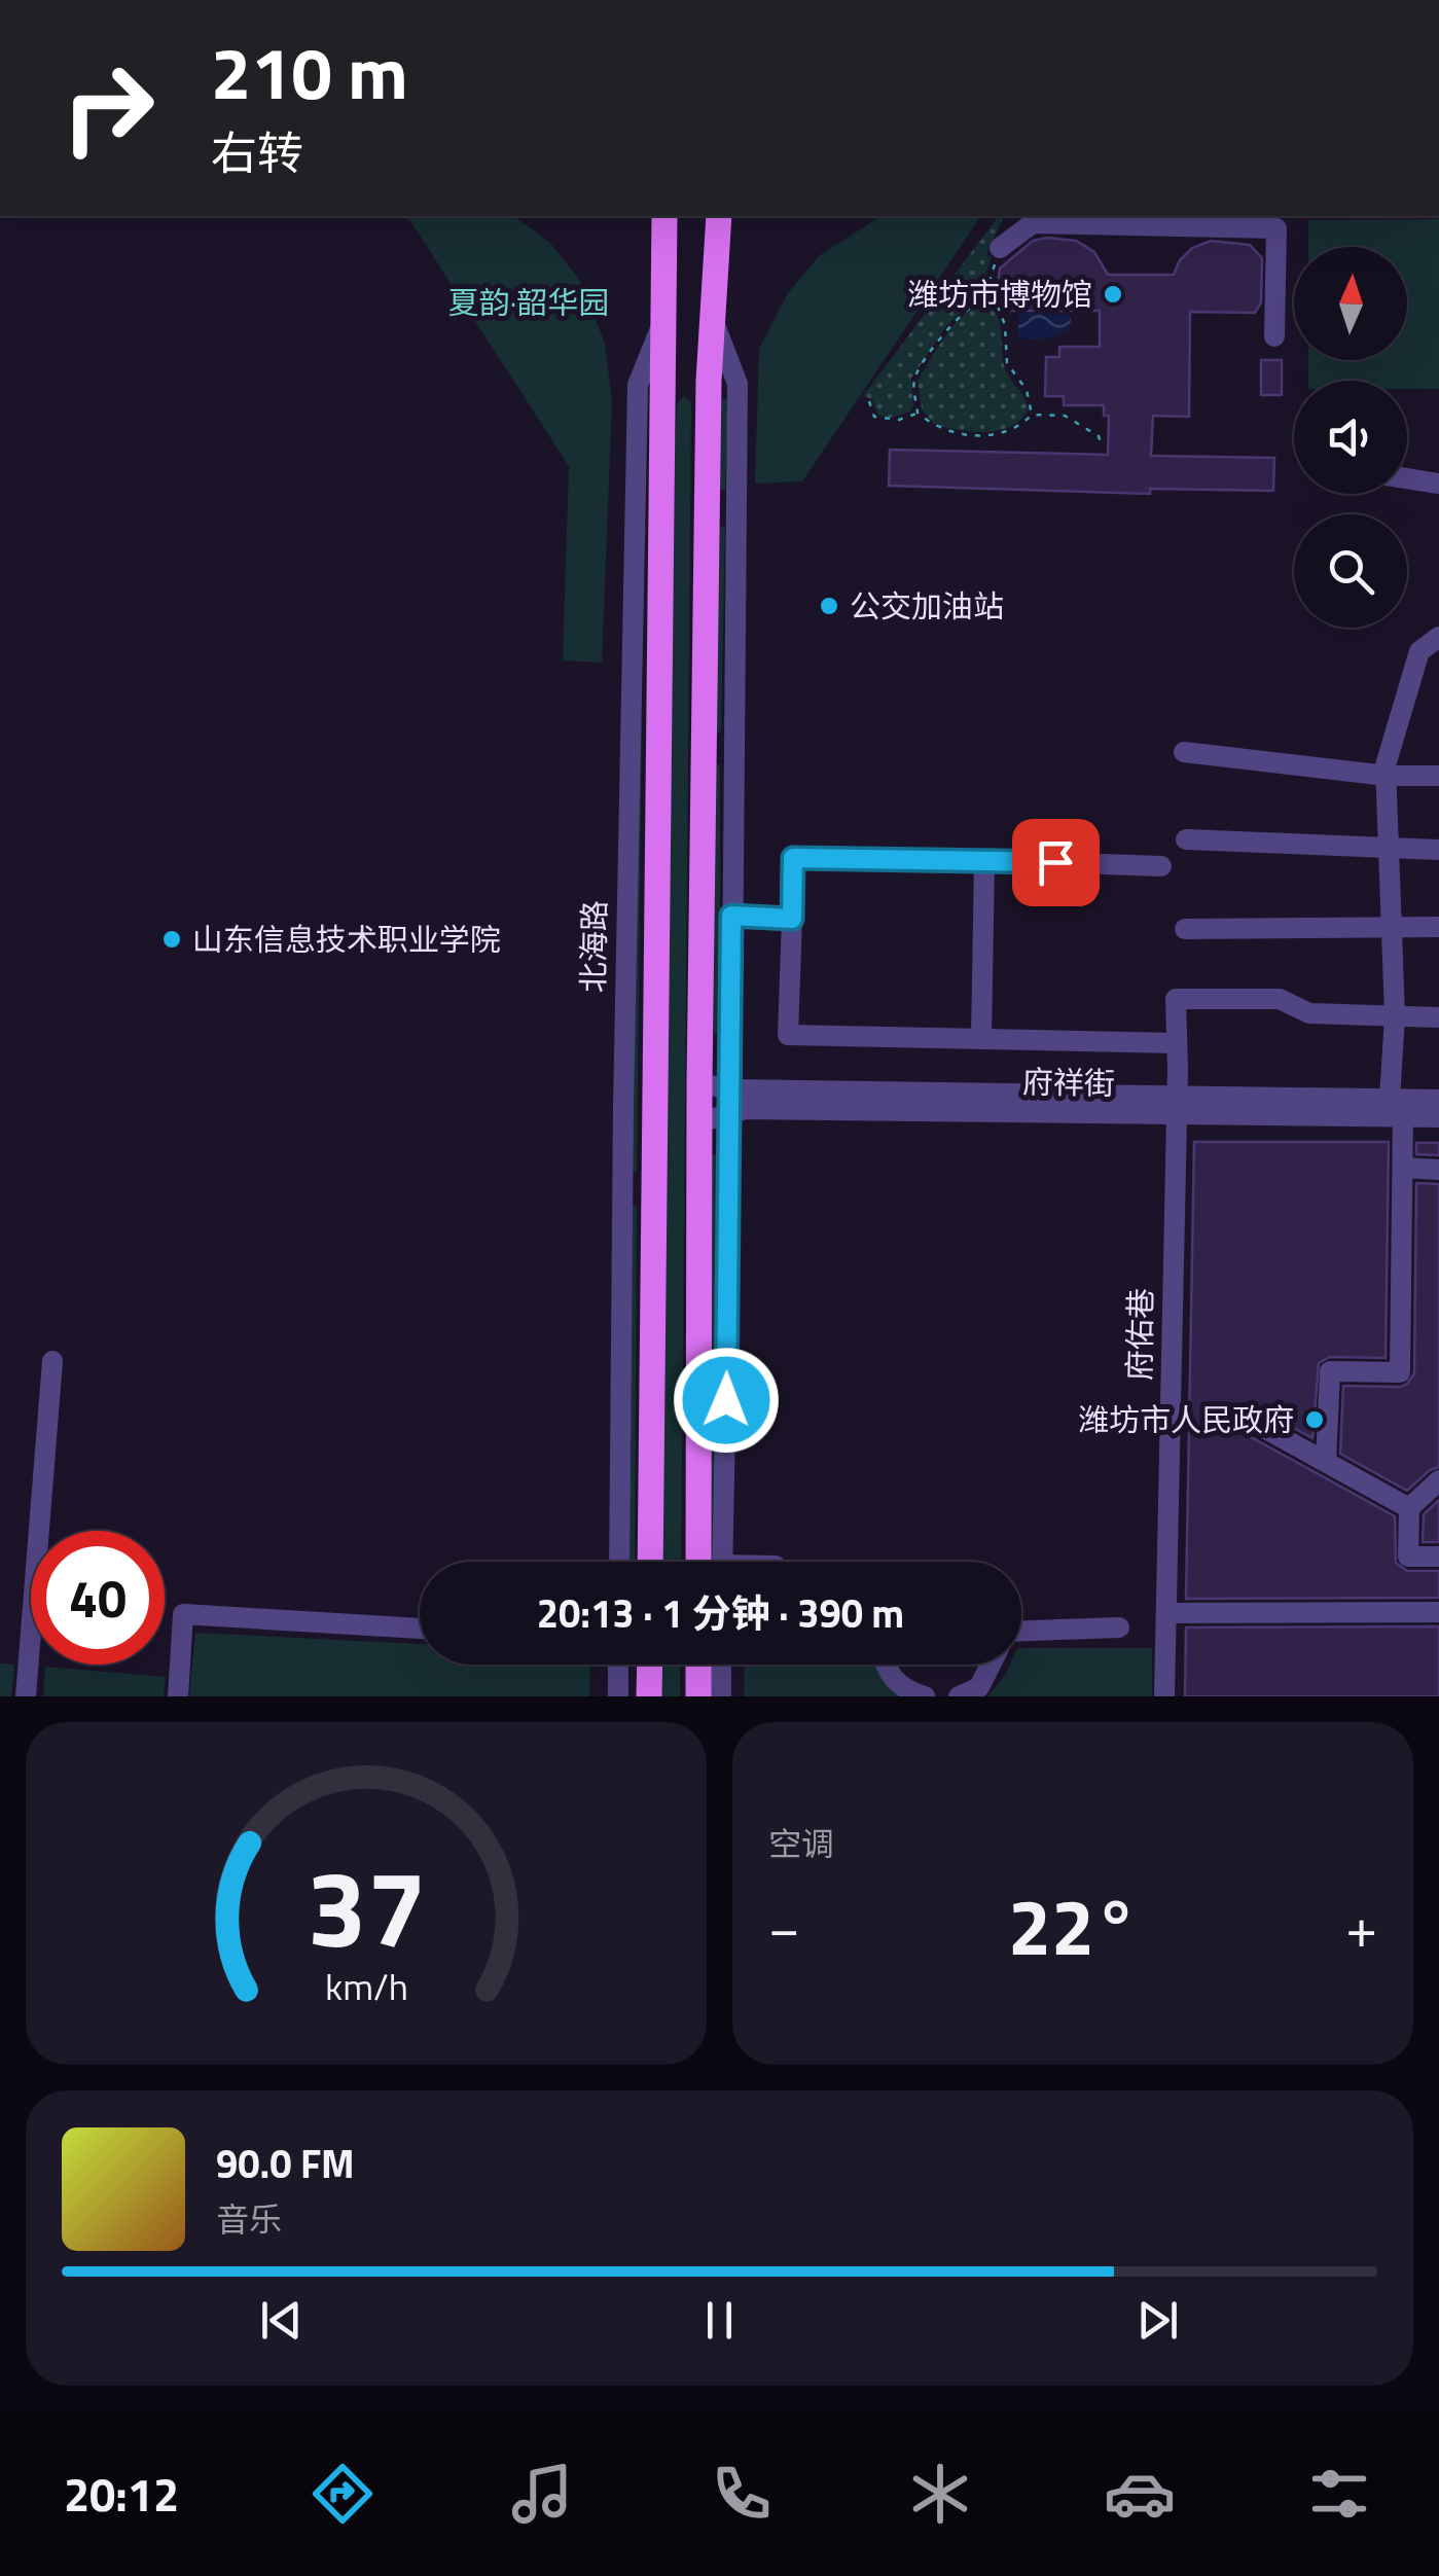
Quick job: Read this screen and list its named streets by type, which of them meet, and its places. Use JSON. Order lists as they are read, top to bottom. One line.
{"streets":{"main road":["北海路"],"street":["府祥街","府佑巷"]},"crossings":[["府祥街","府佑巷"]],"parks":["夏韵·韶华园"],"places":["潍坊市博物馆","公交加油站","山东信息技术职业学院","潍坊市人民政府"],"north":"top","page":{"turn":["210 m","右转"],"limit":"40","trip":"20:13 · 1 分钟 · 390 m","tile":"空调","heat":["−","22°","+"],"song":["90.0 FM","音乐"],"tabs":"20:12","gauge":["37","km/h"]}}
